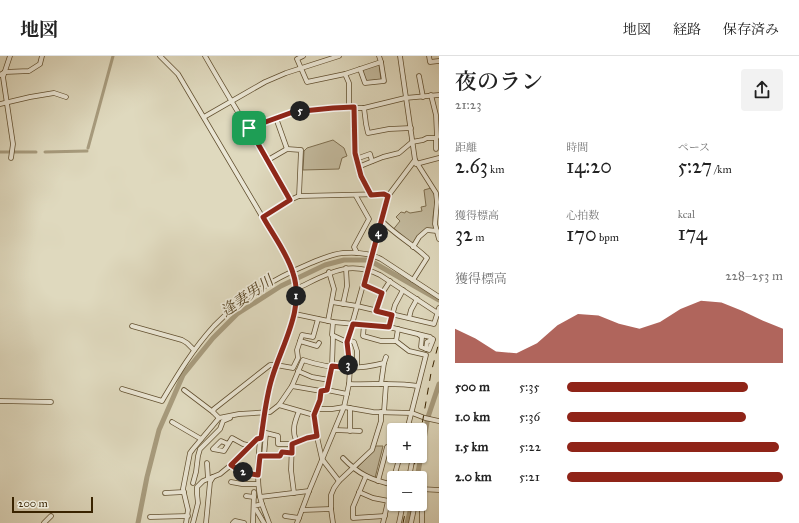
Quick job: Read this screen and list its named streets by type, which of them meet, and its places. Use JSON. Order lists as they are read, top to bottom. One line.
{"water":["逢妻男川"],"scale_bar":"200 m","page":{"header":"地図","nav":["地図","経路","保存済み"],"heading":["夜のラン","21:23"],"pins":["5","4","1","3","2"],"stats":[["距離","2.63 km"],["時間","14:20"],["ペース","5:27 /km"],["獲得標高","32 m"],["心拍数","170 bpm"],["kcal","174"]],"chart":["獲得標高","228–253 m"],"list":[{"name":"500 m","note":"5:35"},{"name":"1.0 km","note":"5:36"},{"name":"1.5 km","note":"5:22"},{"name":"2.0 km","note":"5:21"}],"map_buttons":["+","−"],"scale":"200 m"}}
